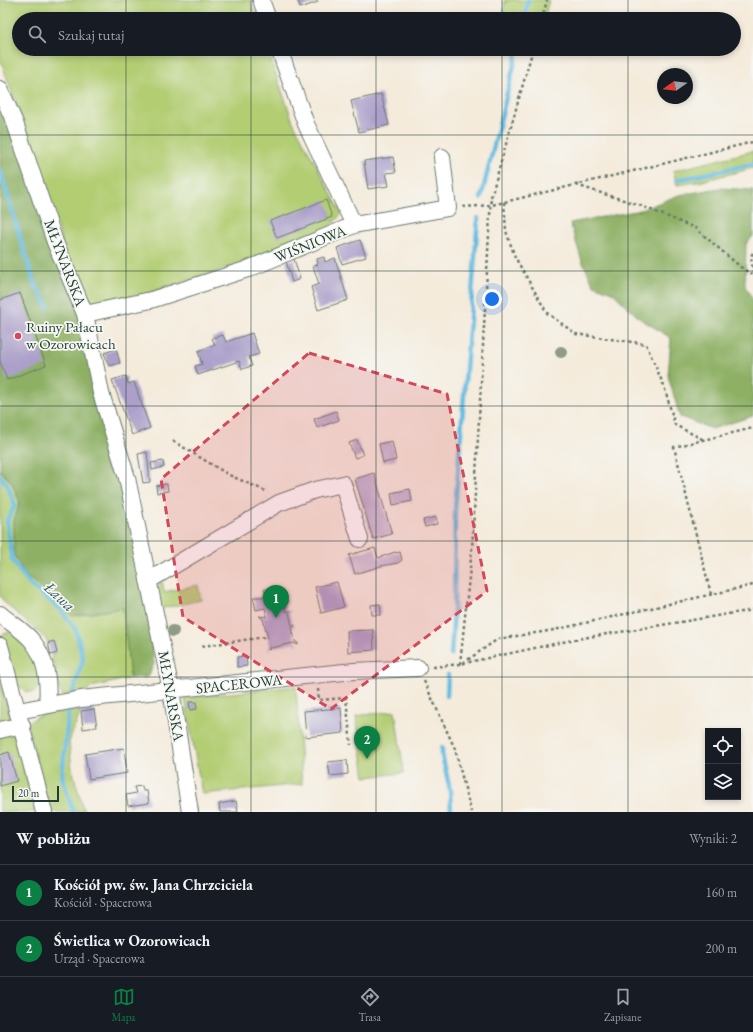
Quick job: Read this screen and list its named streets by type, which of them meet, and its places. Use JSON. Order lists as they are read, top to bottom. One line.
{"streets":{"street":["WIŚNIOWA","MŁYNARSKA","SPACEROWA"]},"crossings":[["WIŚNIOWA","MŁYNARSKA"],["MŁYNARSKA","SPACEROWA"]],"water":["Ława"],"places":["Ruiny Pałacu w Ozorowicach"],"scale_bar":"20 m","north":"left","page":{"search":"Szukaj tutaj","pins":["1","2"],"scale":"20 m","heading":["W pobliżu","Wyniki: 2"],"list":[{"mark":"1","name":"Kościół pw. św. Jana Chrzciciela","note":"Kościół · Spacerowa","value":"160 m"},{"mark":"2","name":"Świetlica w Ozorowicach","note":"Urząd · Spacerowa","value":"200 m"}],"nav":["Mapa","Trasa","Zapisane"]}}
